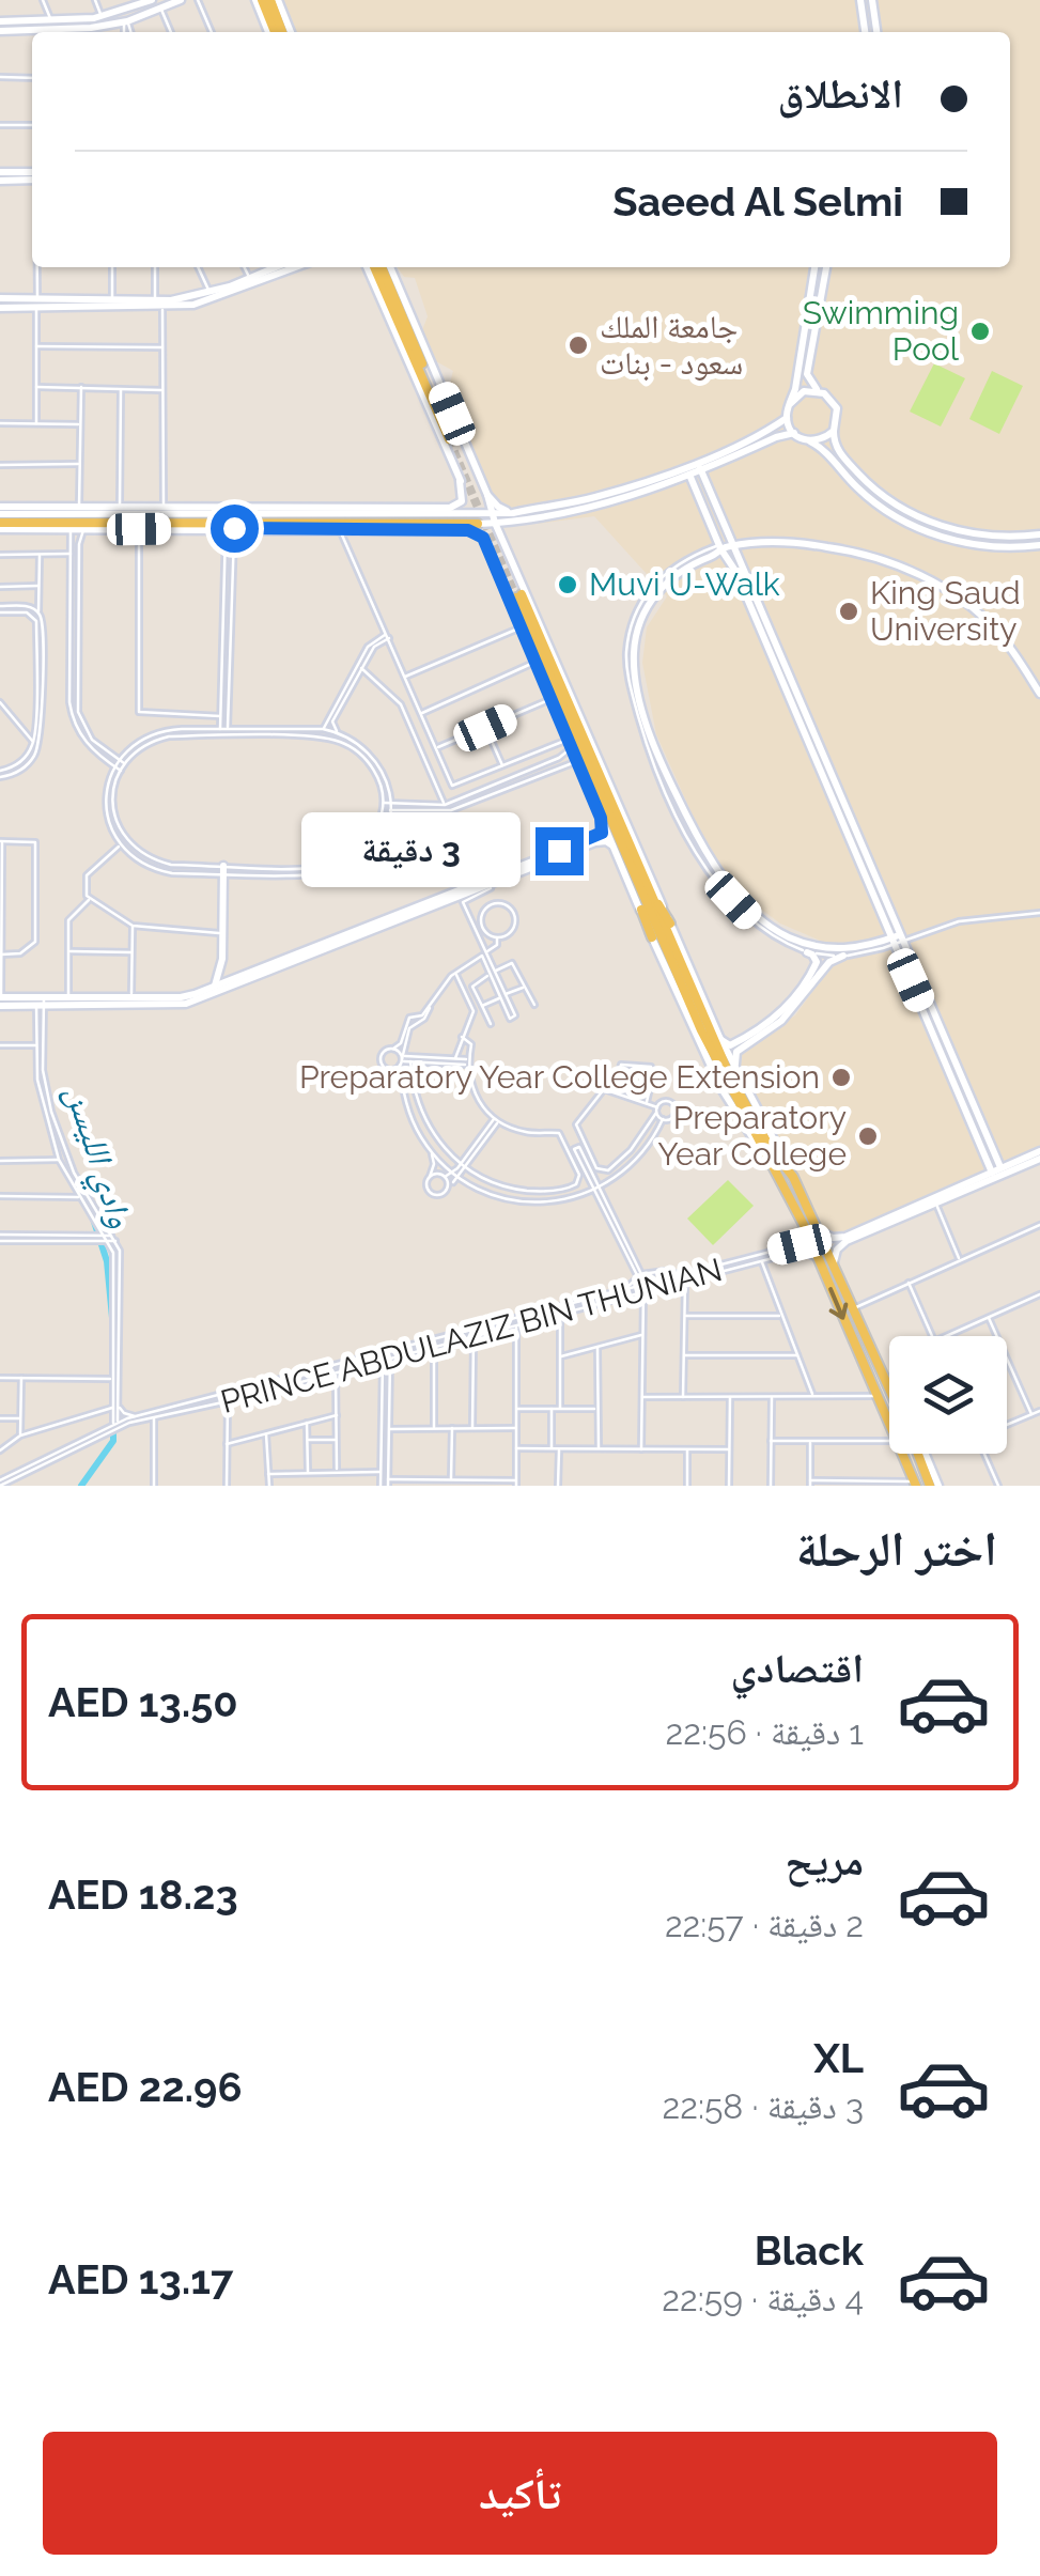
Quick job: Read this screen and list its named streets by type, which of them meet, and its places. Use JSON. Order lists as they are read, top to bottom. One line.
{"streets":{"street":["PRINCE ABDULAZIZ BIN THUNIAN"]},"water":["وادي الليسن"],"places":["Swimming Pool","جامعة الملك سعود - بنات","Muvi U-Walk","King Saud University","Preparatory Year College Extension","Preparatory Year College"],"page":{"banner":["الانطلاق","Saeed Al Selmi"],"bubble":"3 دقيقة","heading":"اختر الرحلة","list":[{"name":"اقتصادي","note":"1 دقيقة · 22:56","value":"AED 13.50"},{"name":"مريح","note":"2 دقيقة · 22:57","value":"AED 18.23"},{"name":"XL","note":"3 دقيقة · 22:58","value":"AED 22.96"},{"name":"Black","note":"4 دقيقة · 22:59","value":"AED 13.17"}],"buttons":"تأكيد"}}
